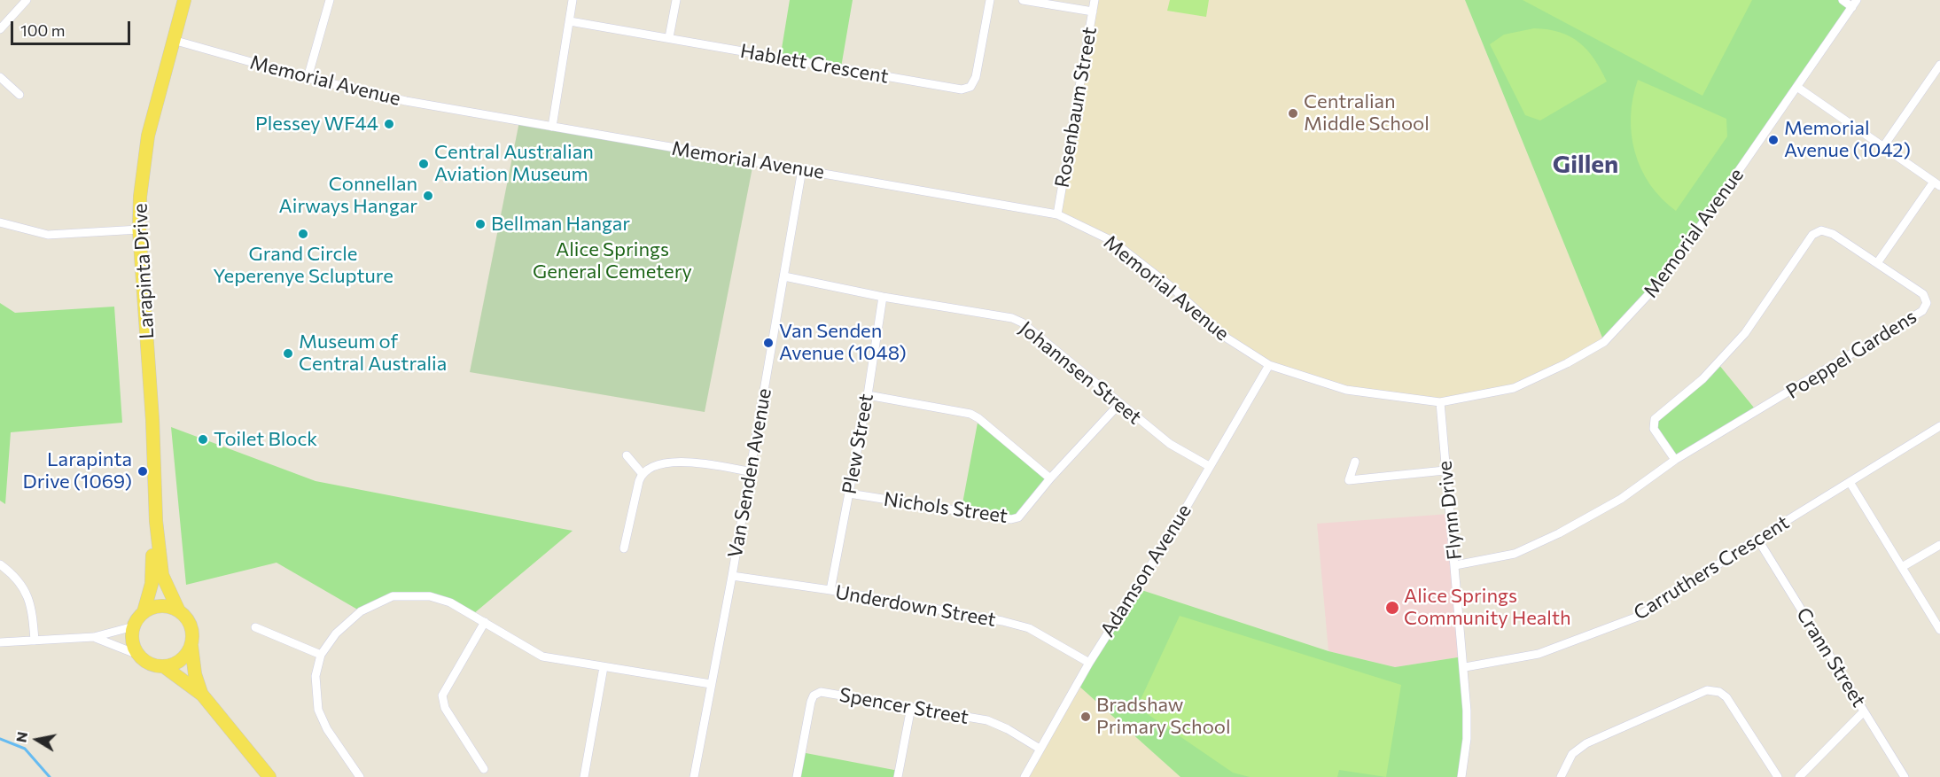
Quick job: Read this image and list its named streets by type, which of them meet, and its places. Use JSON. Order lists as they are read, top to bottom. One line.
{"streets":{"main road":["Larapinta Drive"],"street":["Hablett Crescent","Memorial Avenue","Rosenbaum Street","Poeppel Gardens","Johannsen Street","Plew Street","Van Senden Avenue","Nichols Street","Flynn Drive","Carruthers Crescent","Adamson Avenue","Underdown Street","Crann Street","Spencer Street"]},"crossings":[["Memorial Avenue","Rosenbaum Street"],["Memorial Avenue","Larapinta Drive"],["Memorial Avenue","Van Senden Avenue"],["Memorial Avenue","Flynn Drive"],["Memorial Avenue","Adamson Avenue"],["Poeppel Gardens","Flynn Drive"],["Johannsen Street","Plew Street"],["Johannsen Street","Van Senden Avenue"],["Johannsen Street","Nichols Street"],["Johannsen Street","Adamson Avenue"],["Plew Street","Nichols Street"],["Plew Street","Underdown Street"],["Van Senden Avenue","Underdown Street"],["Flynn Drive","Carruthers Crescent"],["Carruthers Crescent","Crann Street"],["Adamson Avenue","Underdown Street"],["Adamson Avenue","Spencer Street"]],"districts":["Gillen"],"parks":["Alice Springs General Cemetery"],"places":["Centralian Middle School","Plessey WF44","Memorial Avenue (1042)","Central Australian Aviation Museum","Connellan Airways Hangar","Bellman Hangar","Grand Circle Yeperenye Sclupture","Van Senden Avenue (1048)","Museum of Central Australia","Toilet Block","Larapinta Drive (1069)","Alice Springs Community Health","Bradshaw Primary School"],"scale_bar":"100 m","north":"left"}
